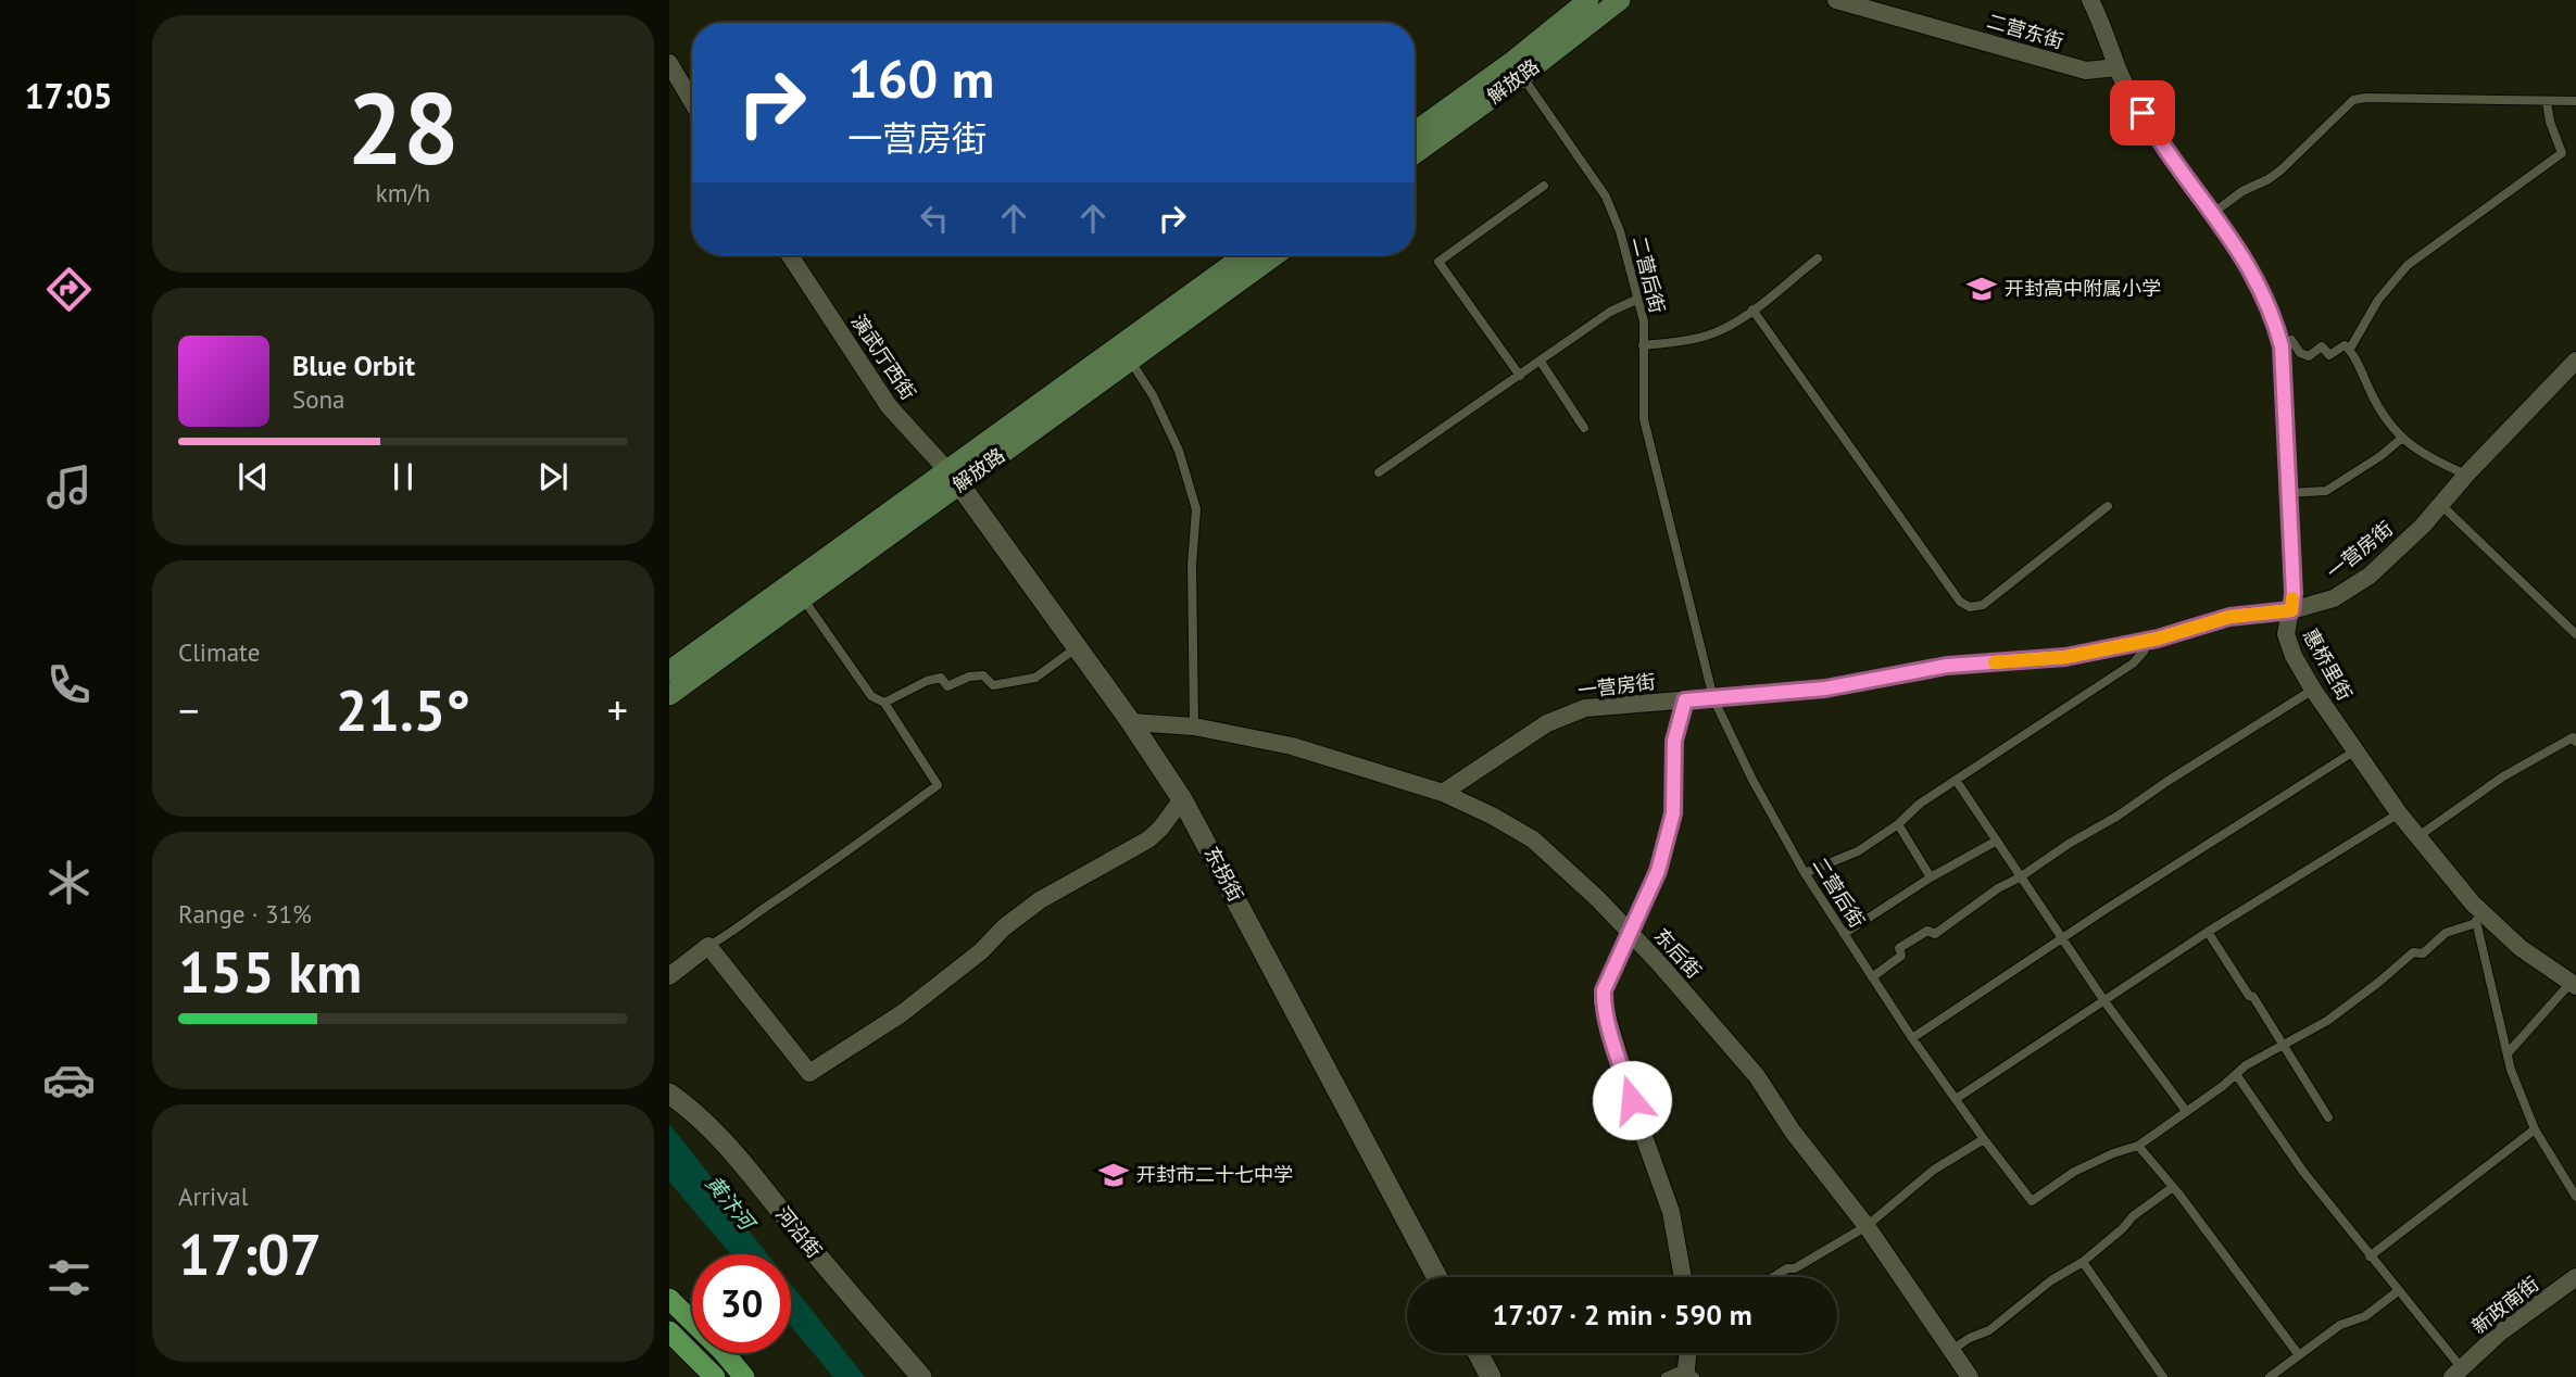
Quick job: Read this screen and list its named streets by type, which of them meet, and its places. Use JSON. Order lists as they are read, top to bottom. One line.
{"streets":{"main road":["解放路"],"street":["二营东街","演武厅西街","一营房街","惠桥里街","东拐街","东后街","河沿街","新政南街"],"lane":["二营后街"]},"crossings":[["二营东街","惠桥里街"],["解放路","二营后街"],["解放路","演武厅西街"],["解放路","东拐街"],["二营后街","一营房街"],["演武厅西街","东拐街"],["一营房街","惠桥里街"],["一营房街","东后街"],["东拐街","东后街"]],"water":["黄汴河"],"places":{"school or university":["开封高中附属小学","开封市二十七中学"]},"page":{"tabs":"17:05","tile":[["28","km/h"],"Climate",["Range · 31%","155 km"],["Arrival","17:07"]],"turn":["160 m","一营房街"],"song":["Blue Orbit","Sona"],"heat":["−","21.5°","+"],"limit":"30","trip":"17:07 · 2 min · 590 m"}}
